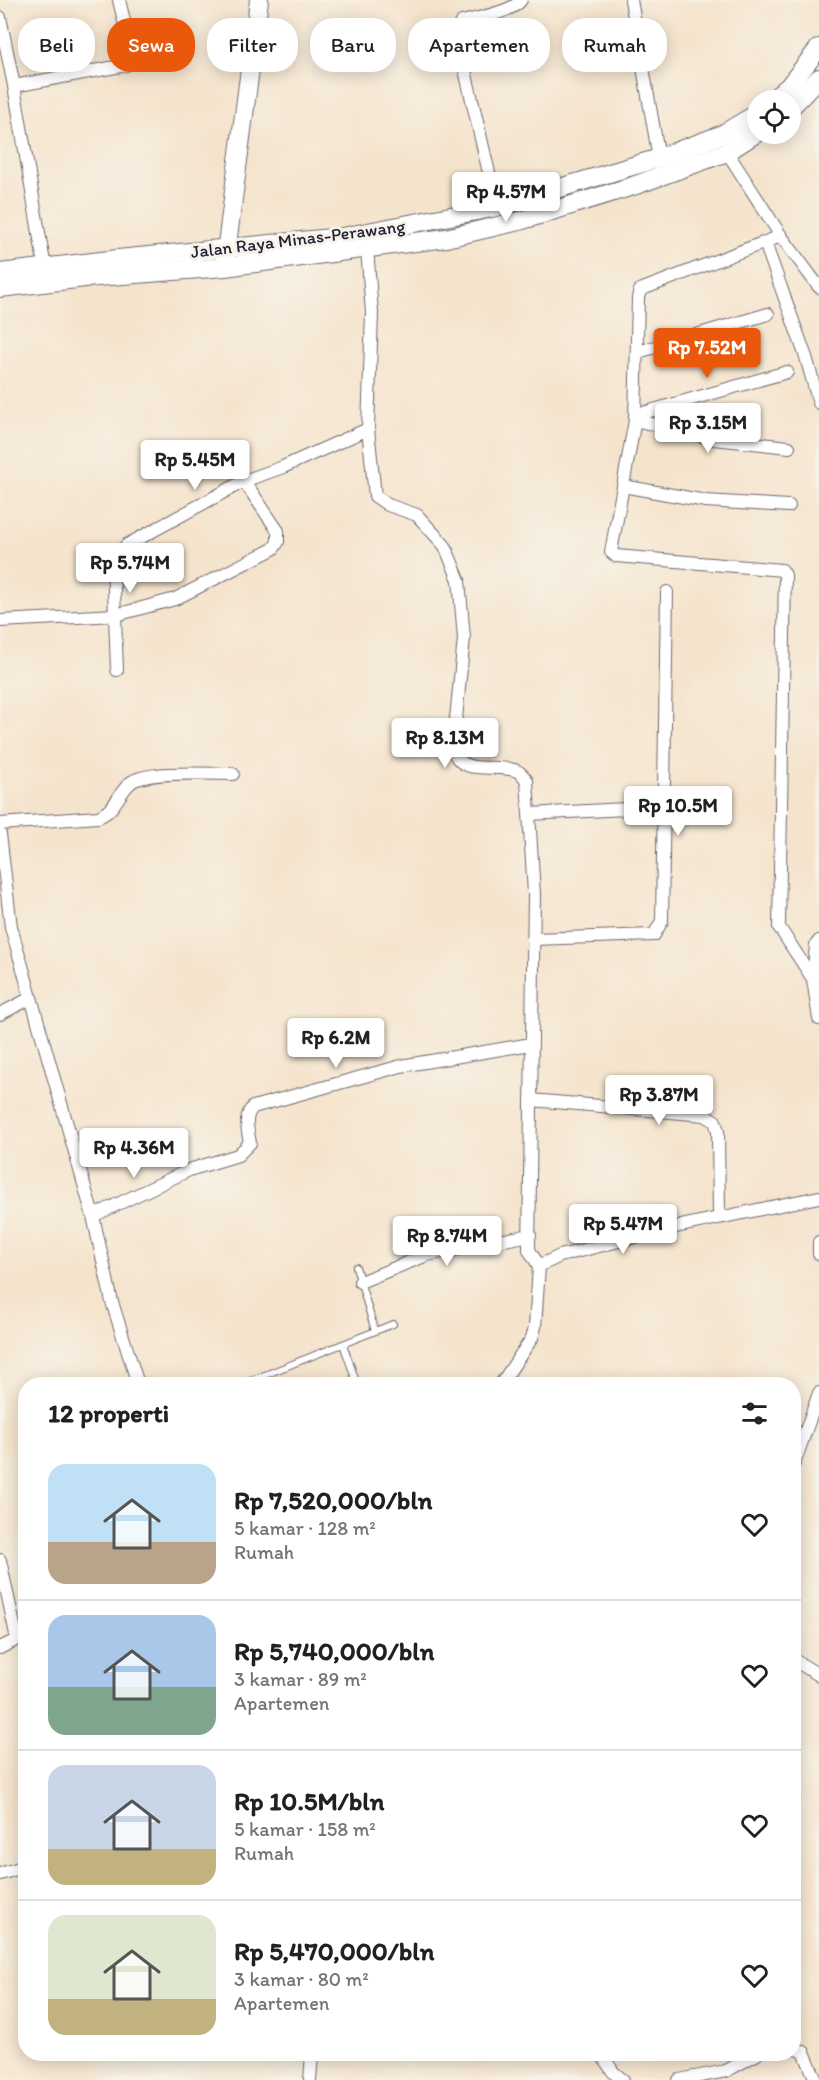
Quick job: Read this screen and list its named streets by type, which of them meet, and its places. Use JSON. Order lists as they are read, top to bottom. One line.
{"streets":{"main road":["Jalan Raya Minas-Perawang"]},"page":{"chip":["Beli","Sewa","Filter","Baru","Apartemen","Rumah"],"price":["Rp 4.57M","Rp 7.52M","Rp 3.15M","Rp 5.45M","Rp 5.74M","Rp 8.13M","Rp 10.5M","Rp 6.2M","Rp 3.87M","Rp 4.36M","Rp 5.47M","Rp 8.74M"],"heading":"12 properti","list":[{"name":"Rp 7,520,000/bln","note":"5 kamar · 128 m² · Rumah"},{"name":"Rp 5,740,000/bln","note":"3 kamar · 89 m² · Apartemen"},{"name":"Rp 10.5M/bln","note":"5 kamar · 158 m² · Rumah"},{"name":"Rp 5,470,000/bln","note":"3 kamar · 80 m² · Apartemen"}]}}
